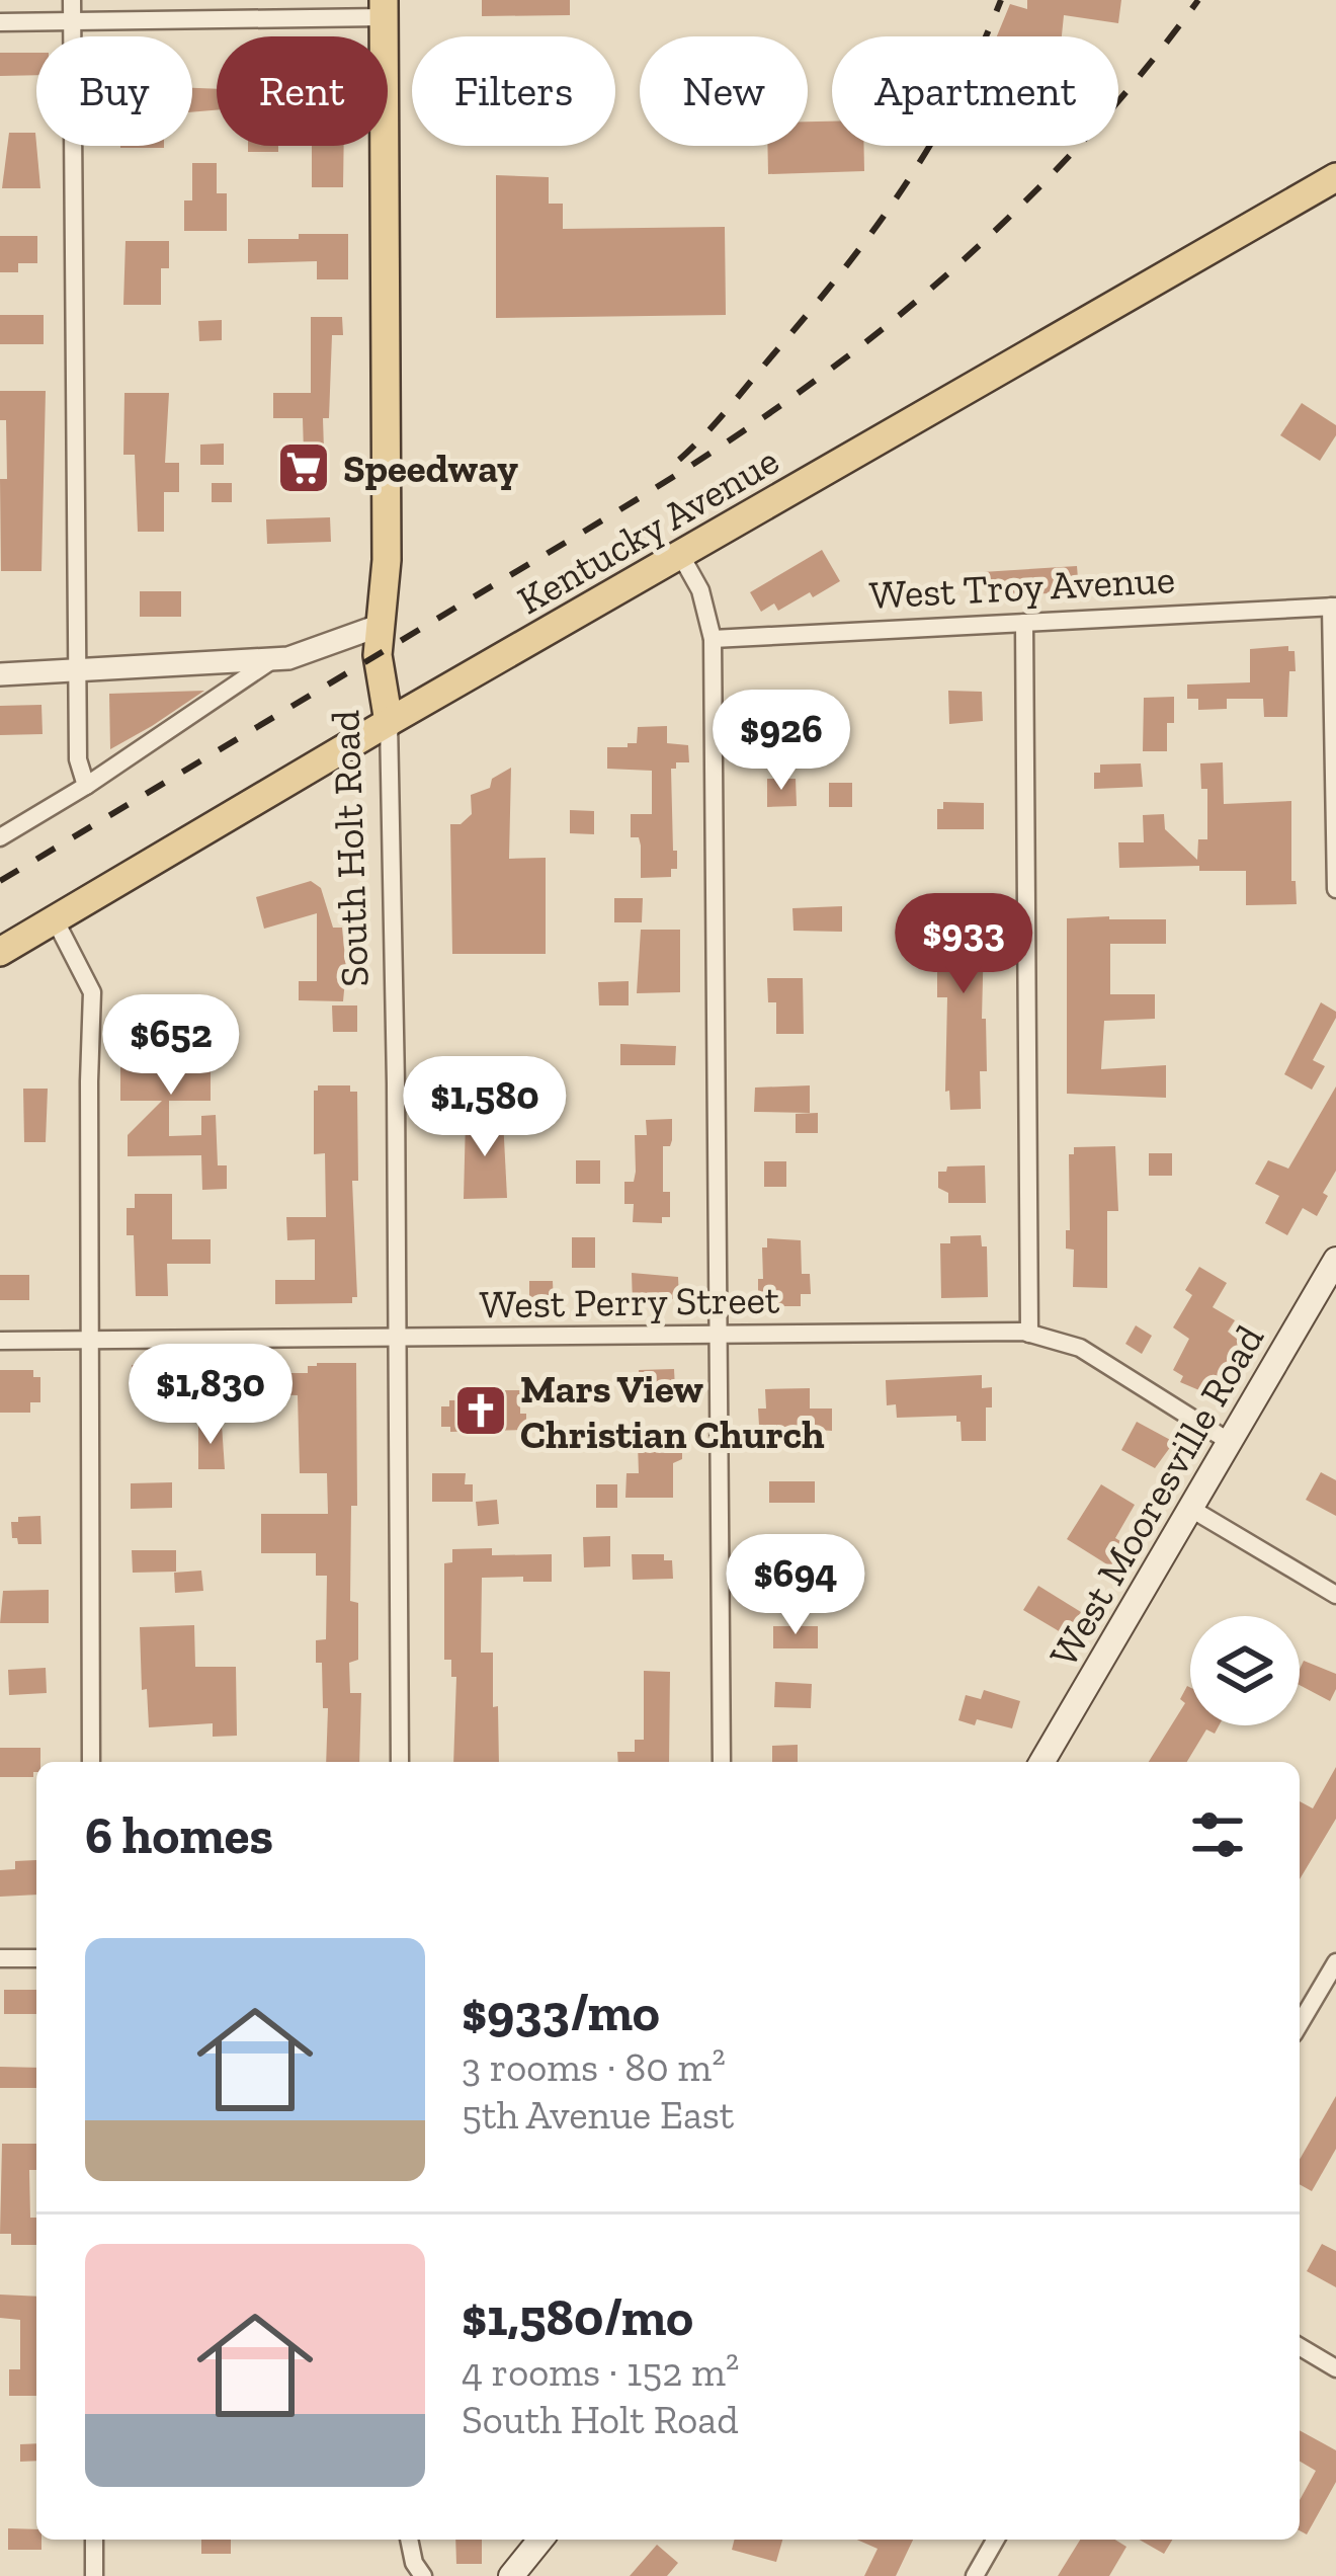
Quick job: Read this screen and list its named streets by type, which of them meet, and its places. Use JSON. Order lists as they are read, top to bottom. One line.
{"streets":{"main road":["Kentucky Avenue","South Holt Road","West Mooresville Road"],"street":["West Troy Avenue","West Perry Street"]},"crossings":[["Kentucky Avenue","South Holt Road"],["South Holt Road","West Perry Street"],["West Perry Street","West Mooresville Road"]],"places":{"supermarket":["Speedway"],"church":["Mars View Christian Church"]},"page":{"chip":["Buy","Rent","Filters","New","Apartment"],"price":["$926","$933","$652","$1,580","$1,830","$694"],"heading":"6 homes","list":[{"name":"$933/mo","note":"3 rooms · 80 m² · 5th Avenue East"},{"name":"$1,580/mo","note":"4 rooms · 152 m² · South Holt Road"}]}}
